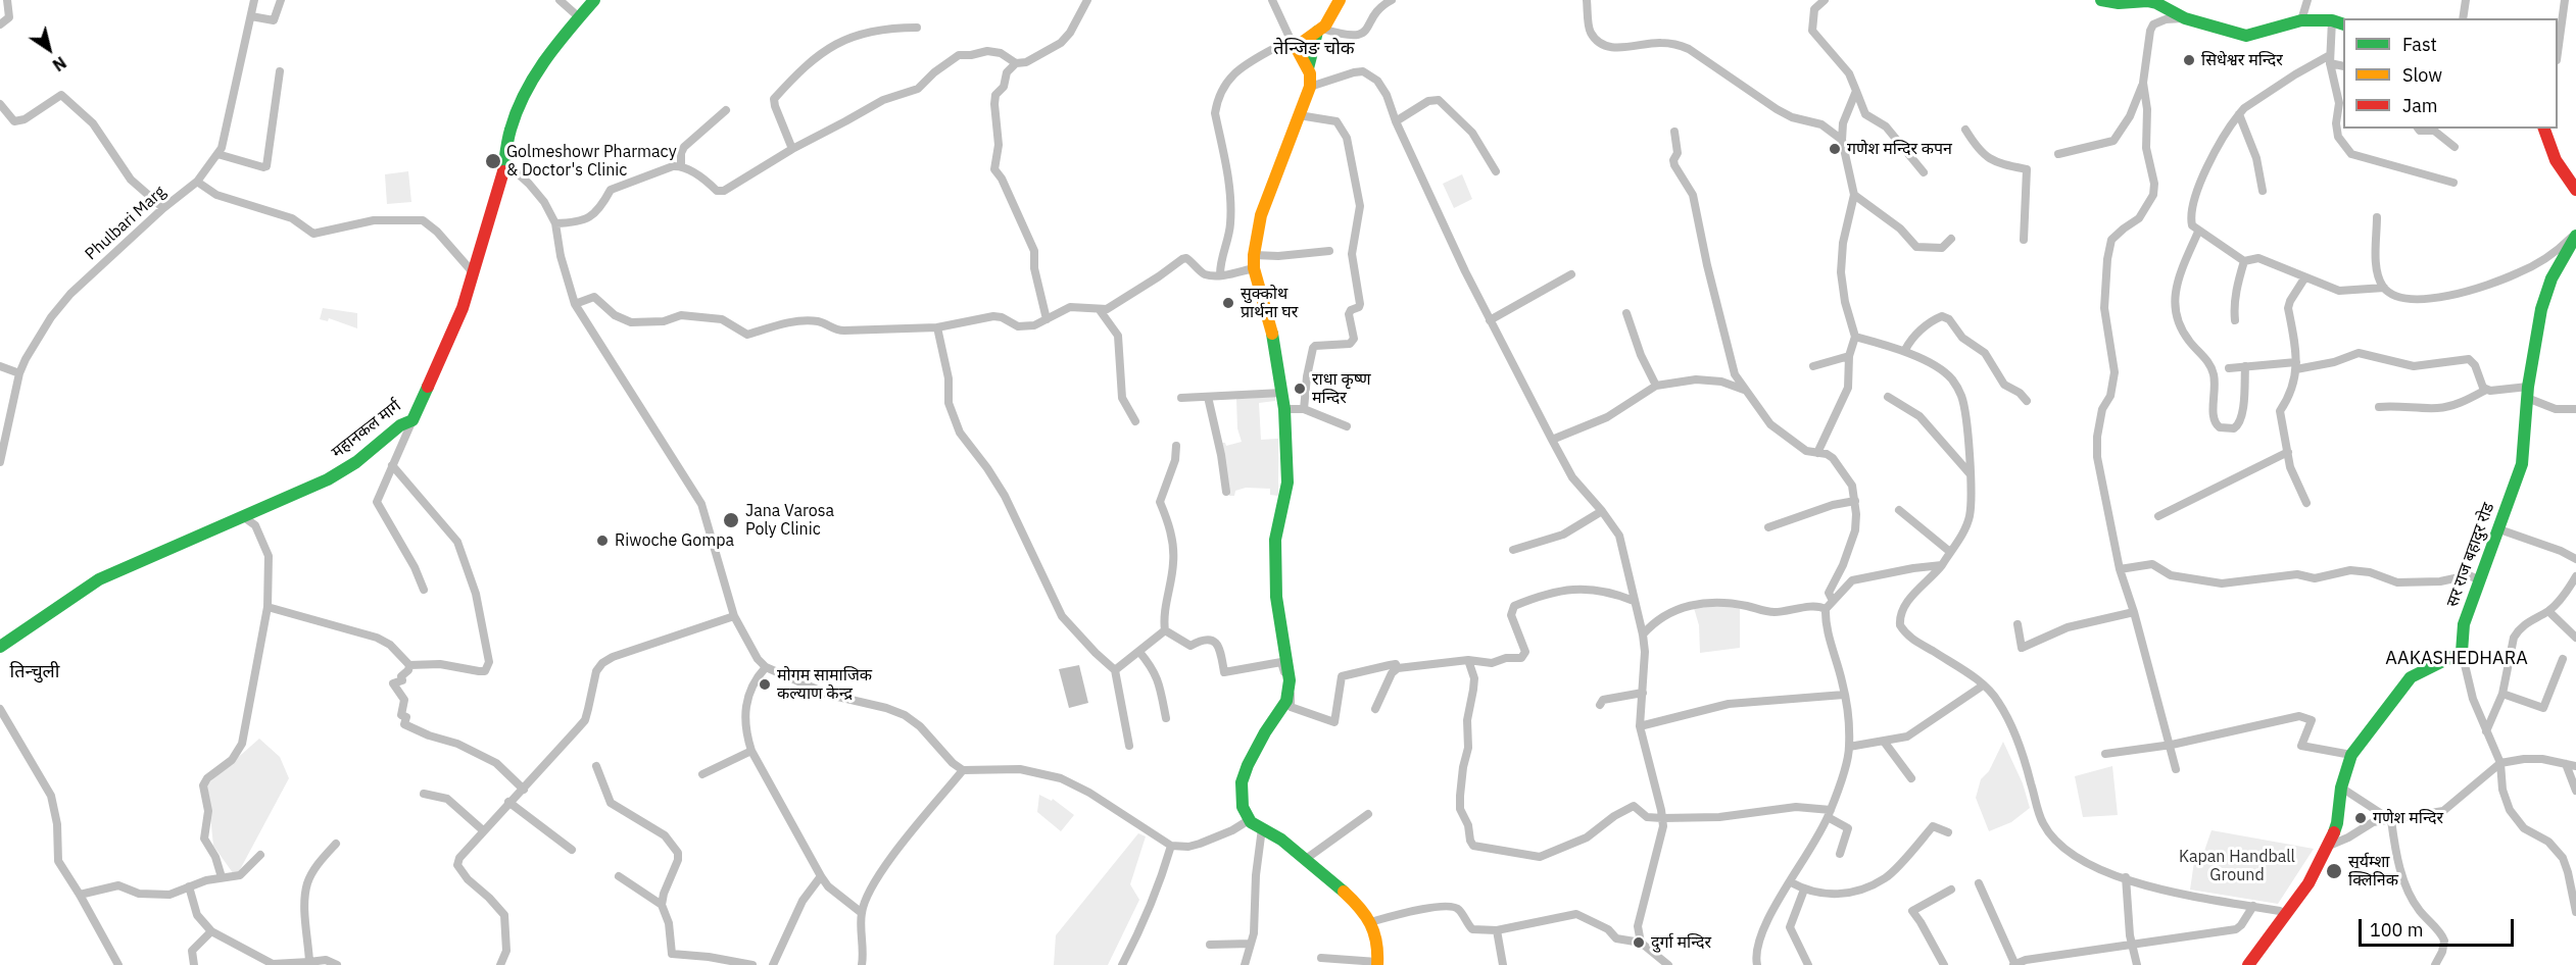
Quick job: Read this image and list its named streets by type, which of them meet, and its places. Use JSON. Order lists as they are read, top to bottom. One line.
{"streets":{"main road":["महानकल मार्ग","सर राज बहादुर रोड"],"street":["Phulbari Marg"]},"districts":["तेन्जिङ चोक","AAKASHEDHARA","तिन्चुली"],"parks":["Kapan Handball Ground"],"places":["सिधेश्वर मन्दिर","गणेश मन्दिर कपन","Golmeshowr Pharmacy & Doctor's Clinic","सुक्कोथ प्रार्थना घर","राधा कृष्ण मन्दिर","Jana Varosa Poly Clinic","Riwoche Gompa","मोगम सामाजिक कल्याण केन्द्र","गणेश मन्दिर","सूर्यम्शा क्लिनिक","दुर्गा मन्दिर"],"legend":["Fast","Slow","Jam"],"scale_bar":"100 m","north":"bottom right"}
